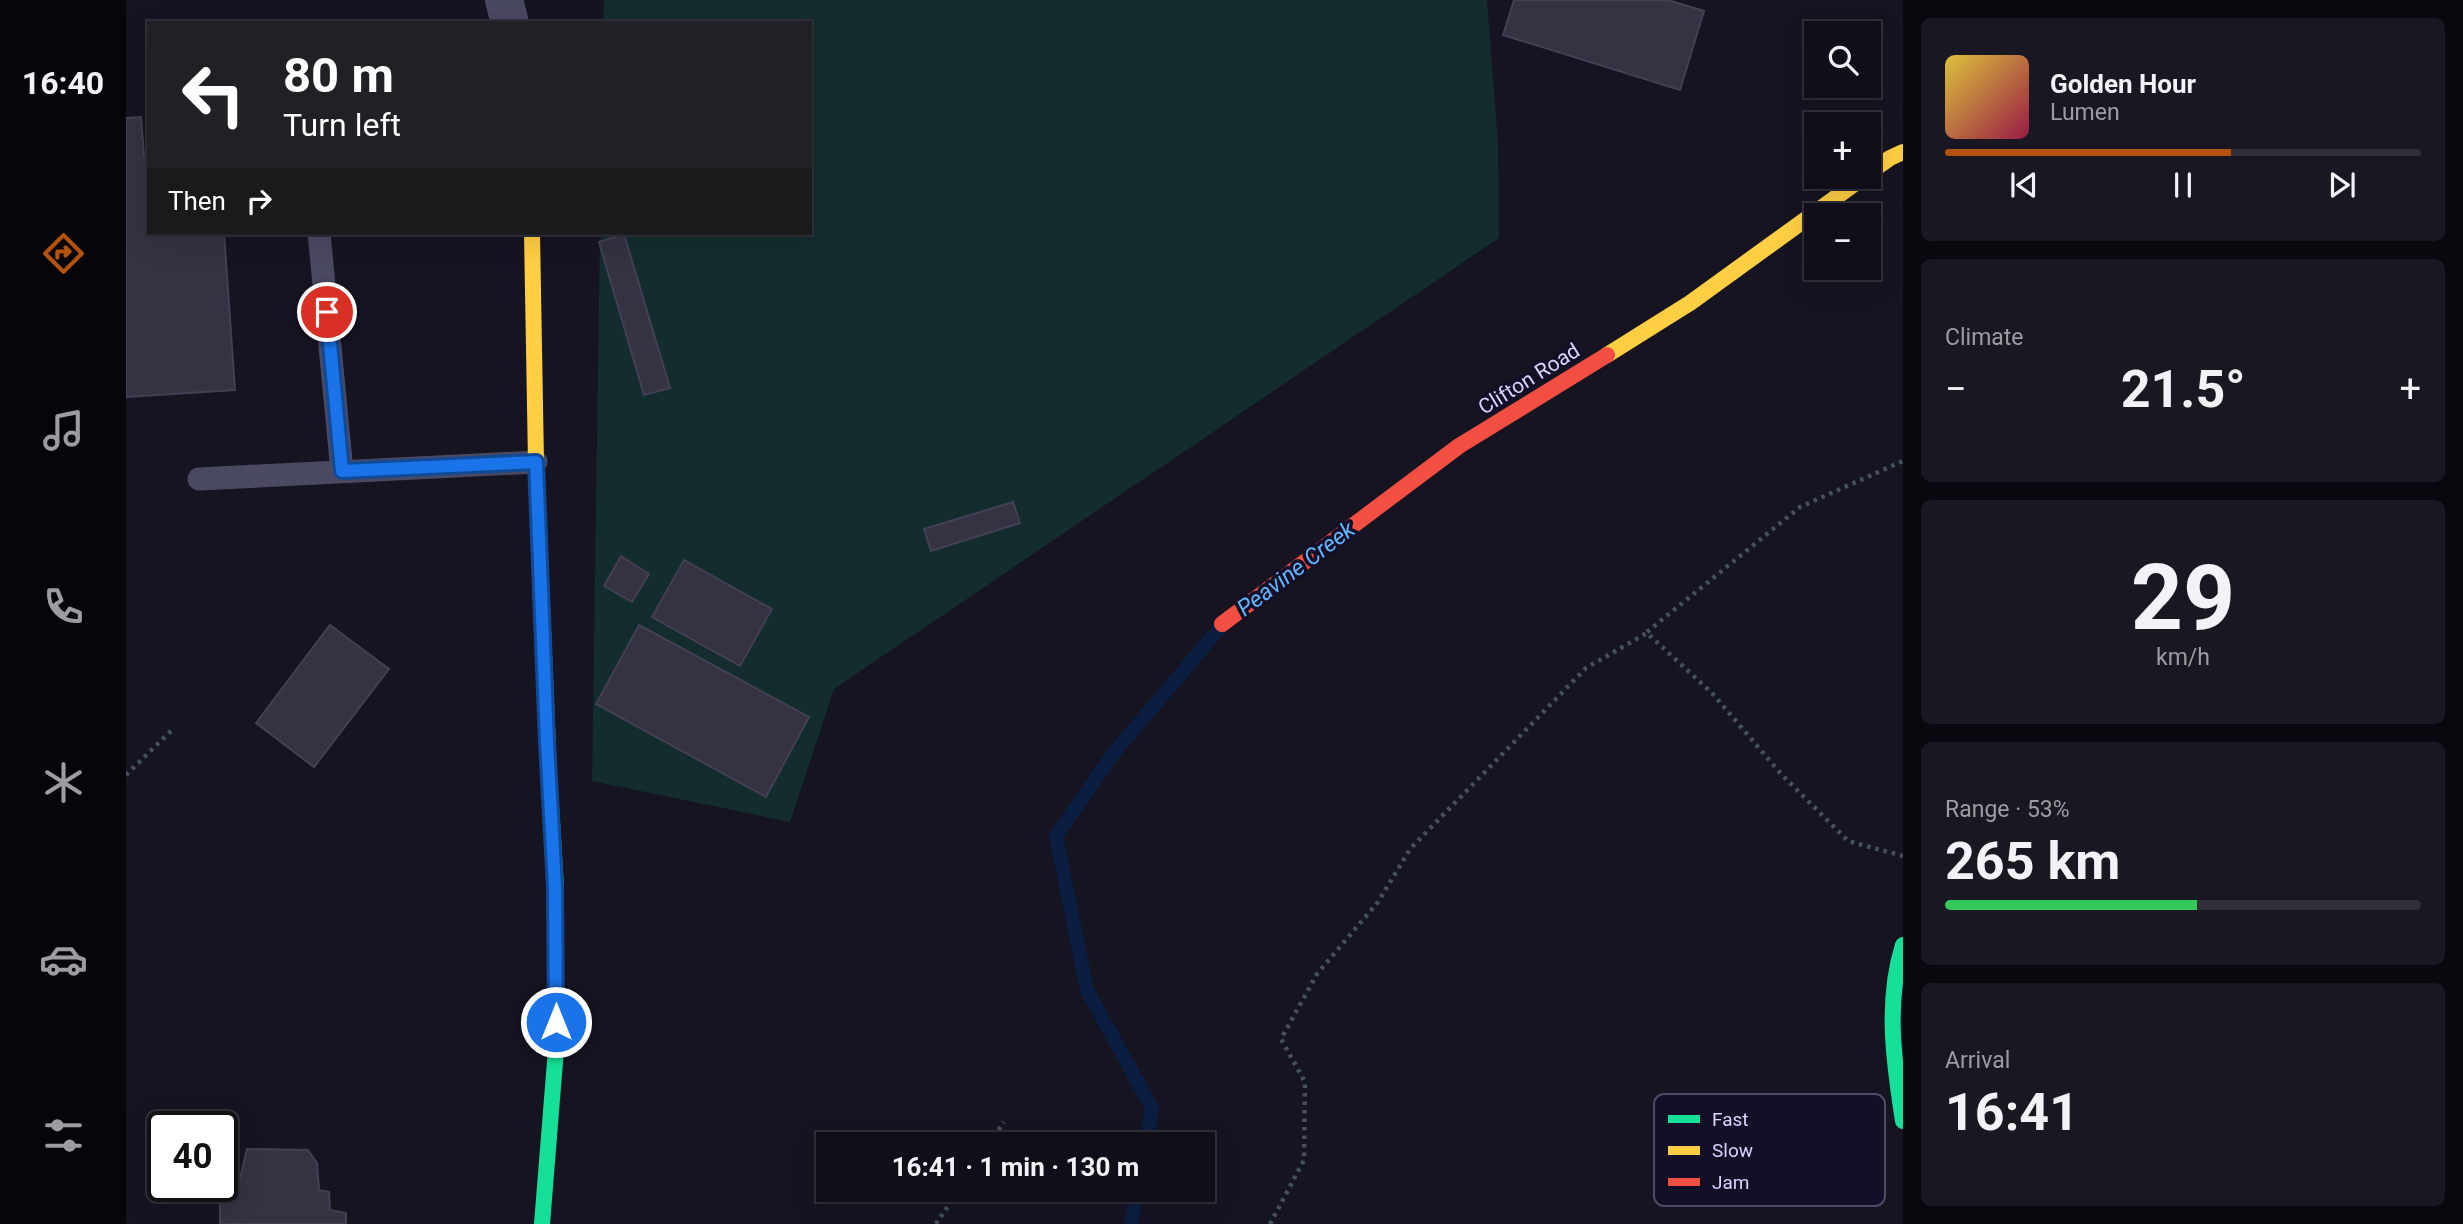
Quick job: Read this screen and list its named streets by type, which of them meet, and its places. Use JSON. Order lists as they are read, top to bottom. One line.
{"streets":{"street":["Clifton Road"]},"water":["Peavine Creek"],"legend":["Fast","Slow","Jam"],"page":{"tabs":"16:40","map_buttons":["+","−"],"turn":["80 m","Turn left"],"song":["Golden Hour","Lumen"],"then":"Then","tile":["Climate",["29","km/h"],["Range · 53%","265 km"],["Arrival","16:41"]],"heat":["−","21.5°","+"],"limit":"40","trip":"16:41 · 1 min · 130 m"}}
